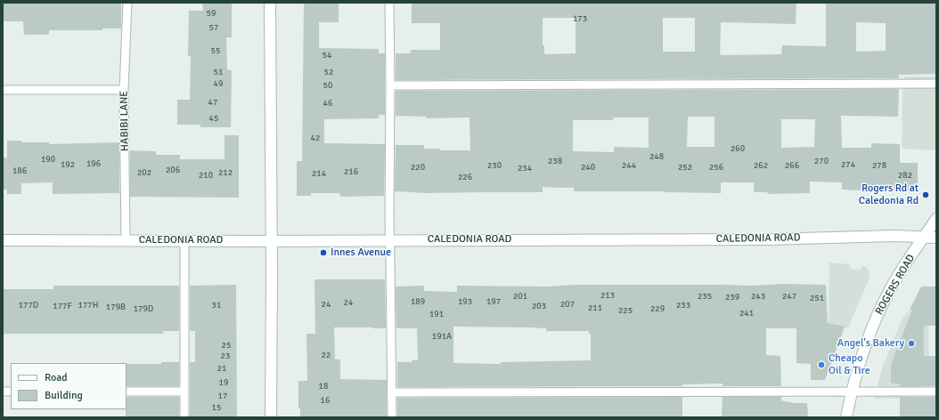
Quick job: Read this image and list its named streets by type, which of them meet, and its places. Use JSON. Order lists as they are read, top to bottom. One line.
{"streets":{"street":["CALEDONIA ROAD","ROGERS ROAD"],"lane":["HABIBI LANE"]},"crossings":[["HABIBI LANE","CALEDONIA ROAD"],["CALEDONIA ROAD","ROGERS ROAD"]],"places":["Rogers Rd at Caledonia Rd","Innes Avenue","Angel's Bakery","Cheapo Oil & Tire"],"house_numbers":["59","173","57","55","54","51","52","49","50","47","46","45","42","260","248","190","238","270","196","192","274","230","244","262","266","278","220","240","252","256","234","206","186","216","202","212","214","210","282","226","213","201","235","243","247","239","251","189","193","197","24","24","207","177D","177H","31","233","177F","203","179B","211","179D","229","225","241","191","191A","25","22","23","21","19","18","17","16","15"],"legend":["Road","Building"]}
